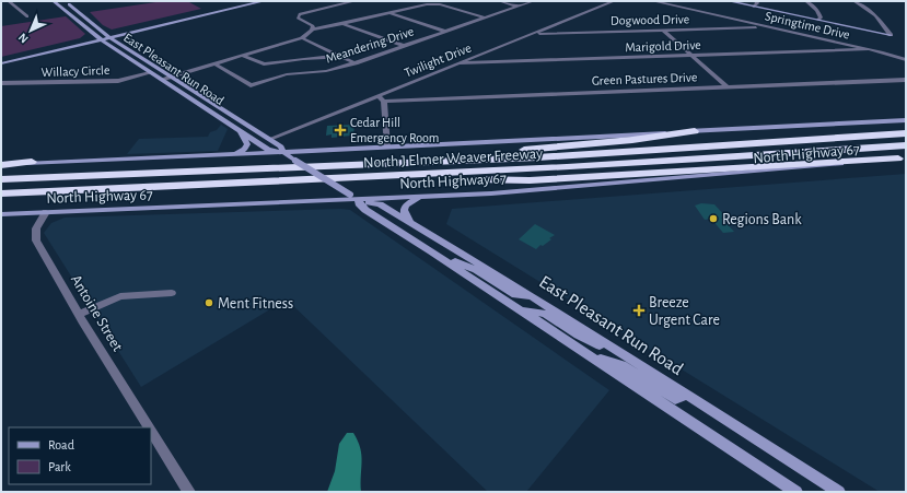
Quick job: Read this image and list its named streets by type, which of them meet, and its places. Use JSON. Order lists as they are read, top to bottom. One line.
{"streets":{"highway":["North J Elmer Weaver Freeway"],"main road":["East Pleasant Run Road","North Highway 67"],"street":["Dogwood Drive","Springtime Drive","Meandering Drive","Marigold Drive","Twilight Drive","Willacy Circle","Green Pastures Drive","Antoine Street"]},"crossings":[["Dogwood Drive","Springtime Drive"],["Dogwood Drive","Twilight Drive"],["Springtime Drive","Marigold Drive"],["Marigold Drive","Twilight Drive"],["Twilight Drive","East Pleasant Run Road"],["East Pleasant Run Road","Willacy Circle"],["East Pleasant Run Road","North Highway 67"],["North Highway 67","Antoine Street"]],"places":{"health":["Cedar Hill Emergency Room","Breeze Urgent Care"],"other":["Regions Bank","Ment Fitness"]},"legend":["Road","Park"],"north":"bottom left"}
